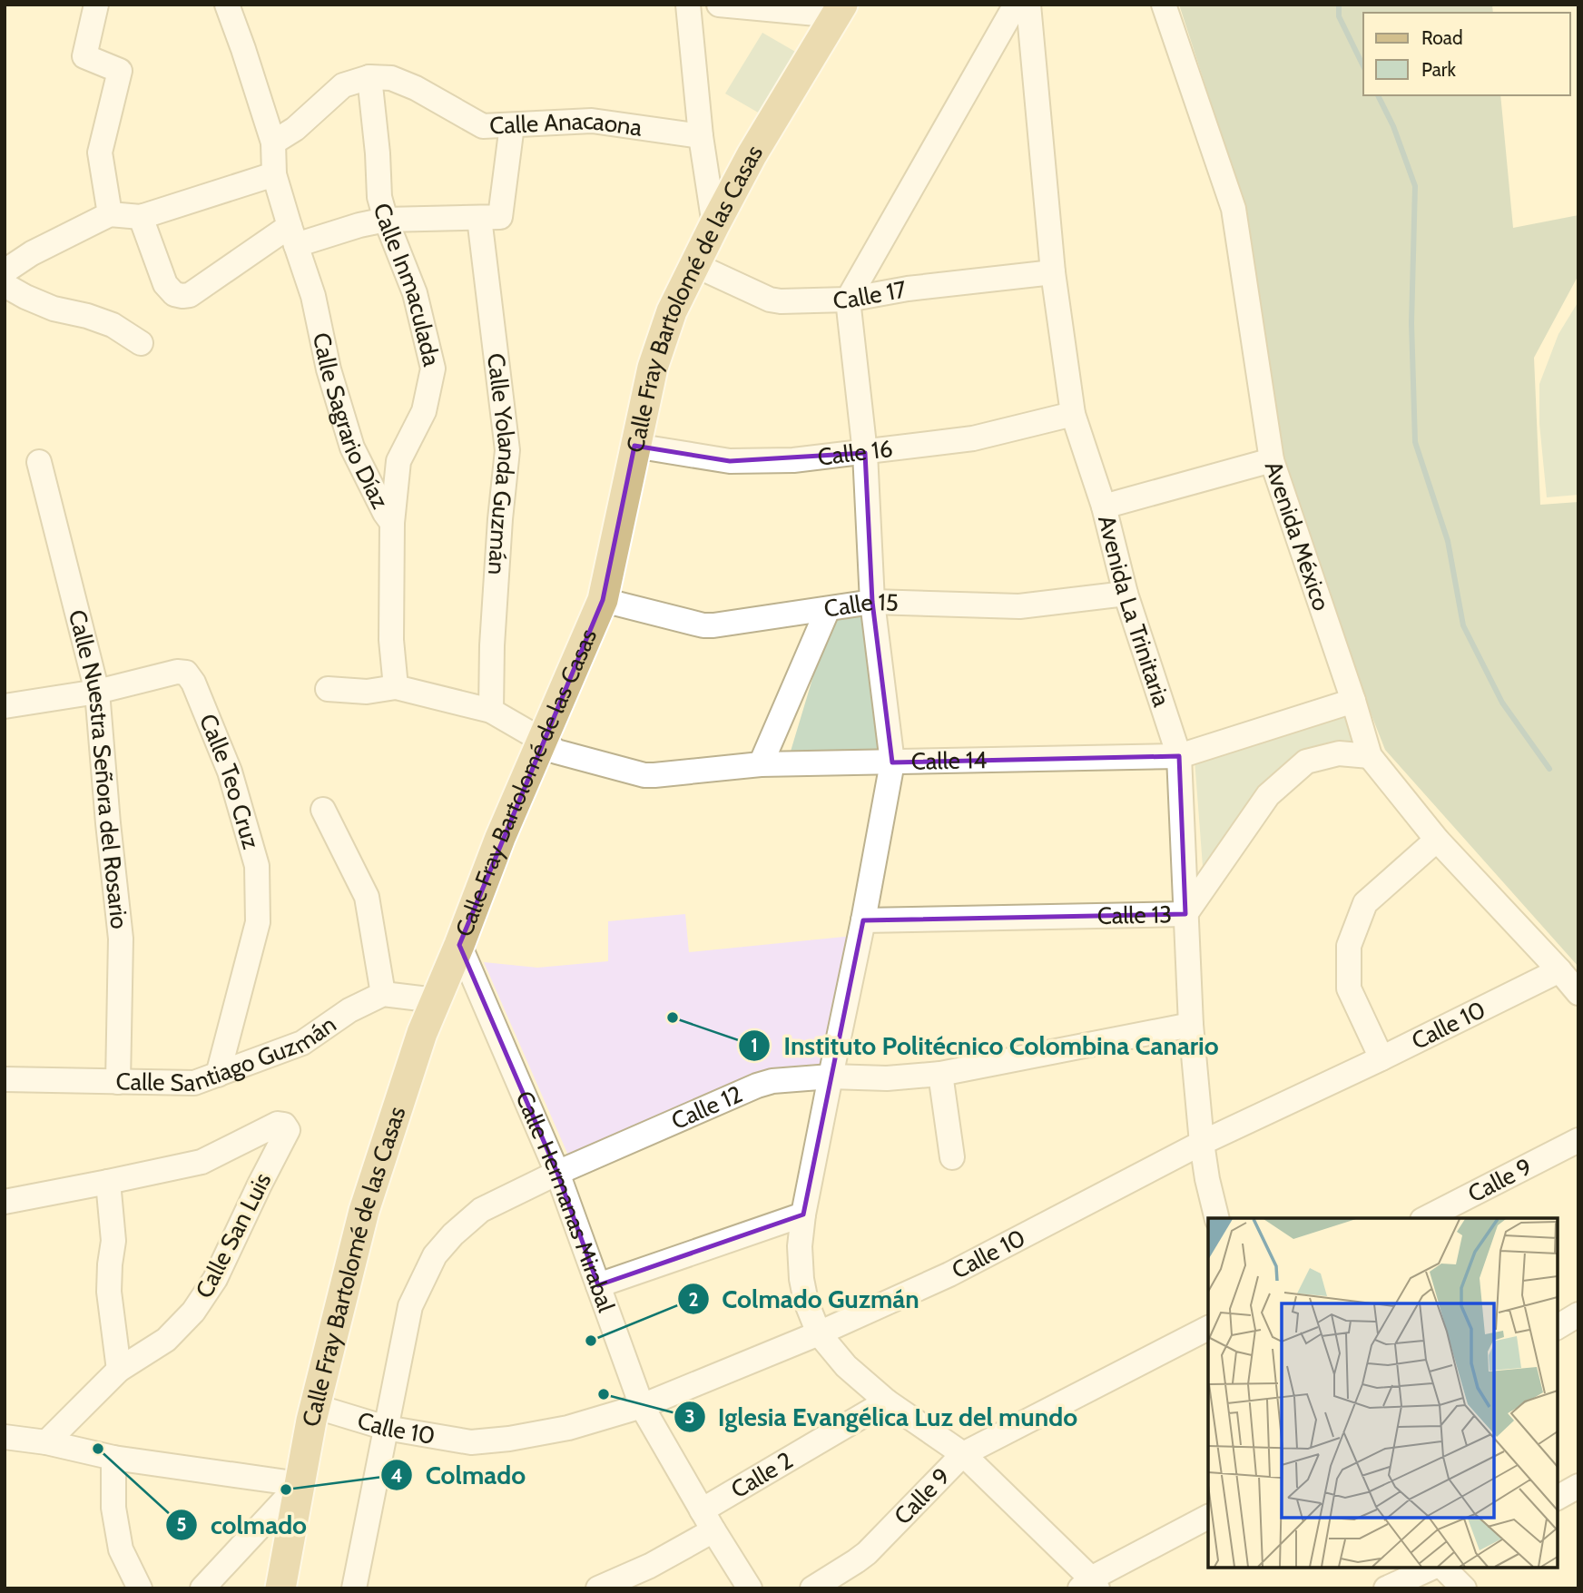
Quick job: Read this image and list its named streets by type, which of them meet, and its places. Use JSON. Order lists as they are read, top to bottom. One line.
{"streets":{"main road":["Calle Fray Bartolomé de las Casas"],"street":["Calle Anacaona","Calle Inmaculada","Calle 17","Calle Sagrario Díaz","Calle 16","Calle Yolanda Guzmán","Avenida México","Calle 15","Avenida La Trinitaria","Calle 14","Calle Nuestra Señora del Rosario","Calle Teo Cruz","Calle 13","Calle 10","Calle Santiago Guzmán","Calle 12","Calle 9","Calle Hermanas Mirabal","Calle San Luis","Calle 2"]},"crossings":[["Calle Anacaona","Calle Inmaculada"],["Calle Anacaona","Calle Sagrario Díaz"],["Calle Inmaculada","Calle Sagrario Díaz"],["Calle 17","Calle Fray Bartolomé de las Casas"],["Calle 17","Avenida La Trinitaria"],["Calle Fray Bartolomé de las Casas","Calle 16"],["Calle Fray Bartolomé de las Casas","Calle 15"],["Calle Fray Bartolomé de las Casas","Calle 14"],["Calle Fray Bartolomé de las Casas","Calle 10"],["Calle Fray Bartolomé de las Casas","Calle Hermanas Mirabal"],["Calle 16","Avenida La Trinitaria"],["Avenida México","Calle 14"],["Avenida México","Calle 13"],["Avenida México","Calle 10"],["Calle 15","Avenida La Trinitaria"],["Avenida La Trinitaria","Calle 14"],["Avenida La Trinitaria","Calle 13"],["Avenida La Trinitaria","Calle 10"],["Avenida La Trinitaria","Calle 12"],["Calle Nuestra Señora del Rosario","Calle Teo Cruz"],["Calle Nuestra Señora del Rosario","Calle Santiago Guzmán"],["Calle Teo Cruz","Calle Santiago Guzmán"],["Calle 10","Calle 12"],["Calle 10","Calle Hermanas Mirabal"],["Calle 12","Calle Hermanas Mirabal"],["Calle Hermanas Mirabal","Calle 2"]],"places":["Instituto Politécnico Colombina Canario","Colmado Guzmán","Iglesia Evangélica Luz del mundo","colmado","Colmado"],"legend":["Road","Park"]}
